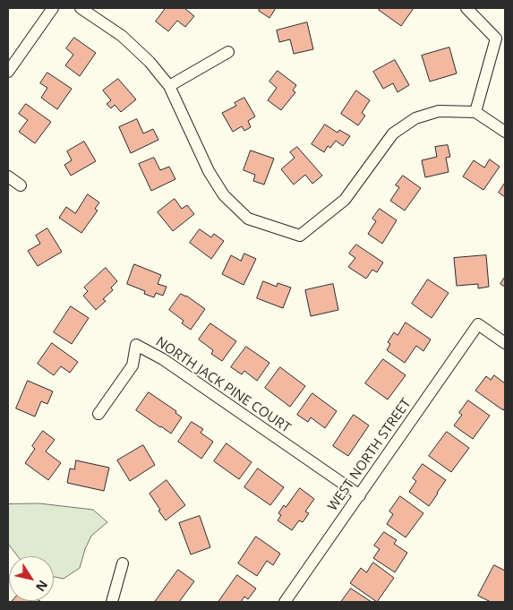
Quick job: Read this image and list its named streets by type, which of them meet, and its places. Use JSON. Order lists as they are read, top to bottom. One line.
{"streets":{"street":["NORTH JACK PINE COURT","WEST NORTH STREET"]},"crossings":[["NORTH JACK PINE COURT","WEST NORTH STREET"]],"north":"bottom right"}
